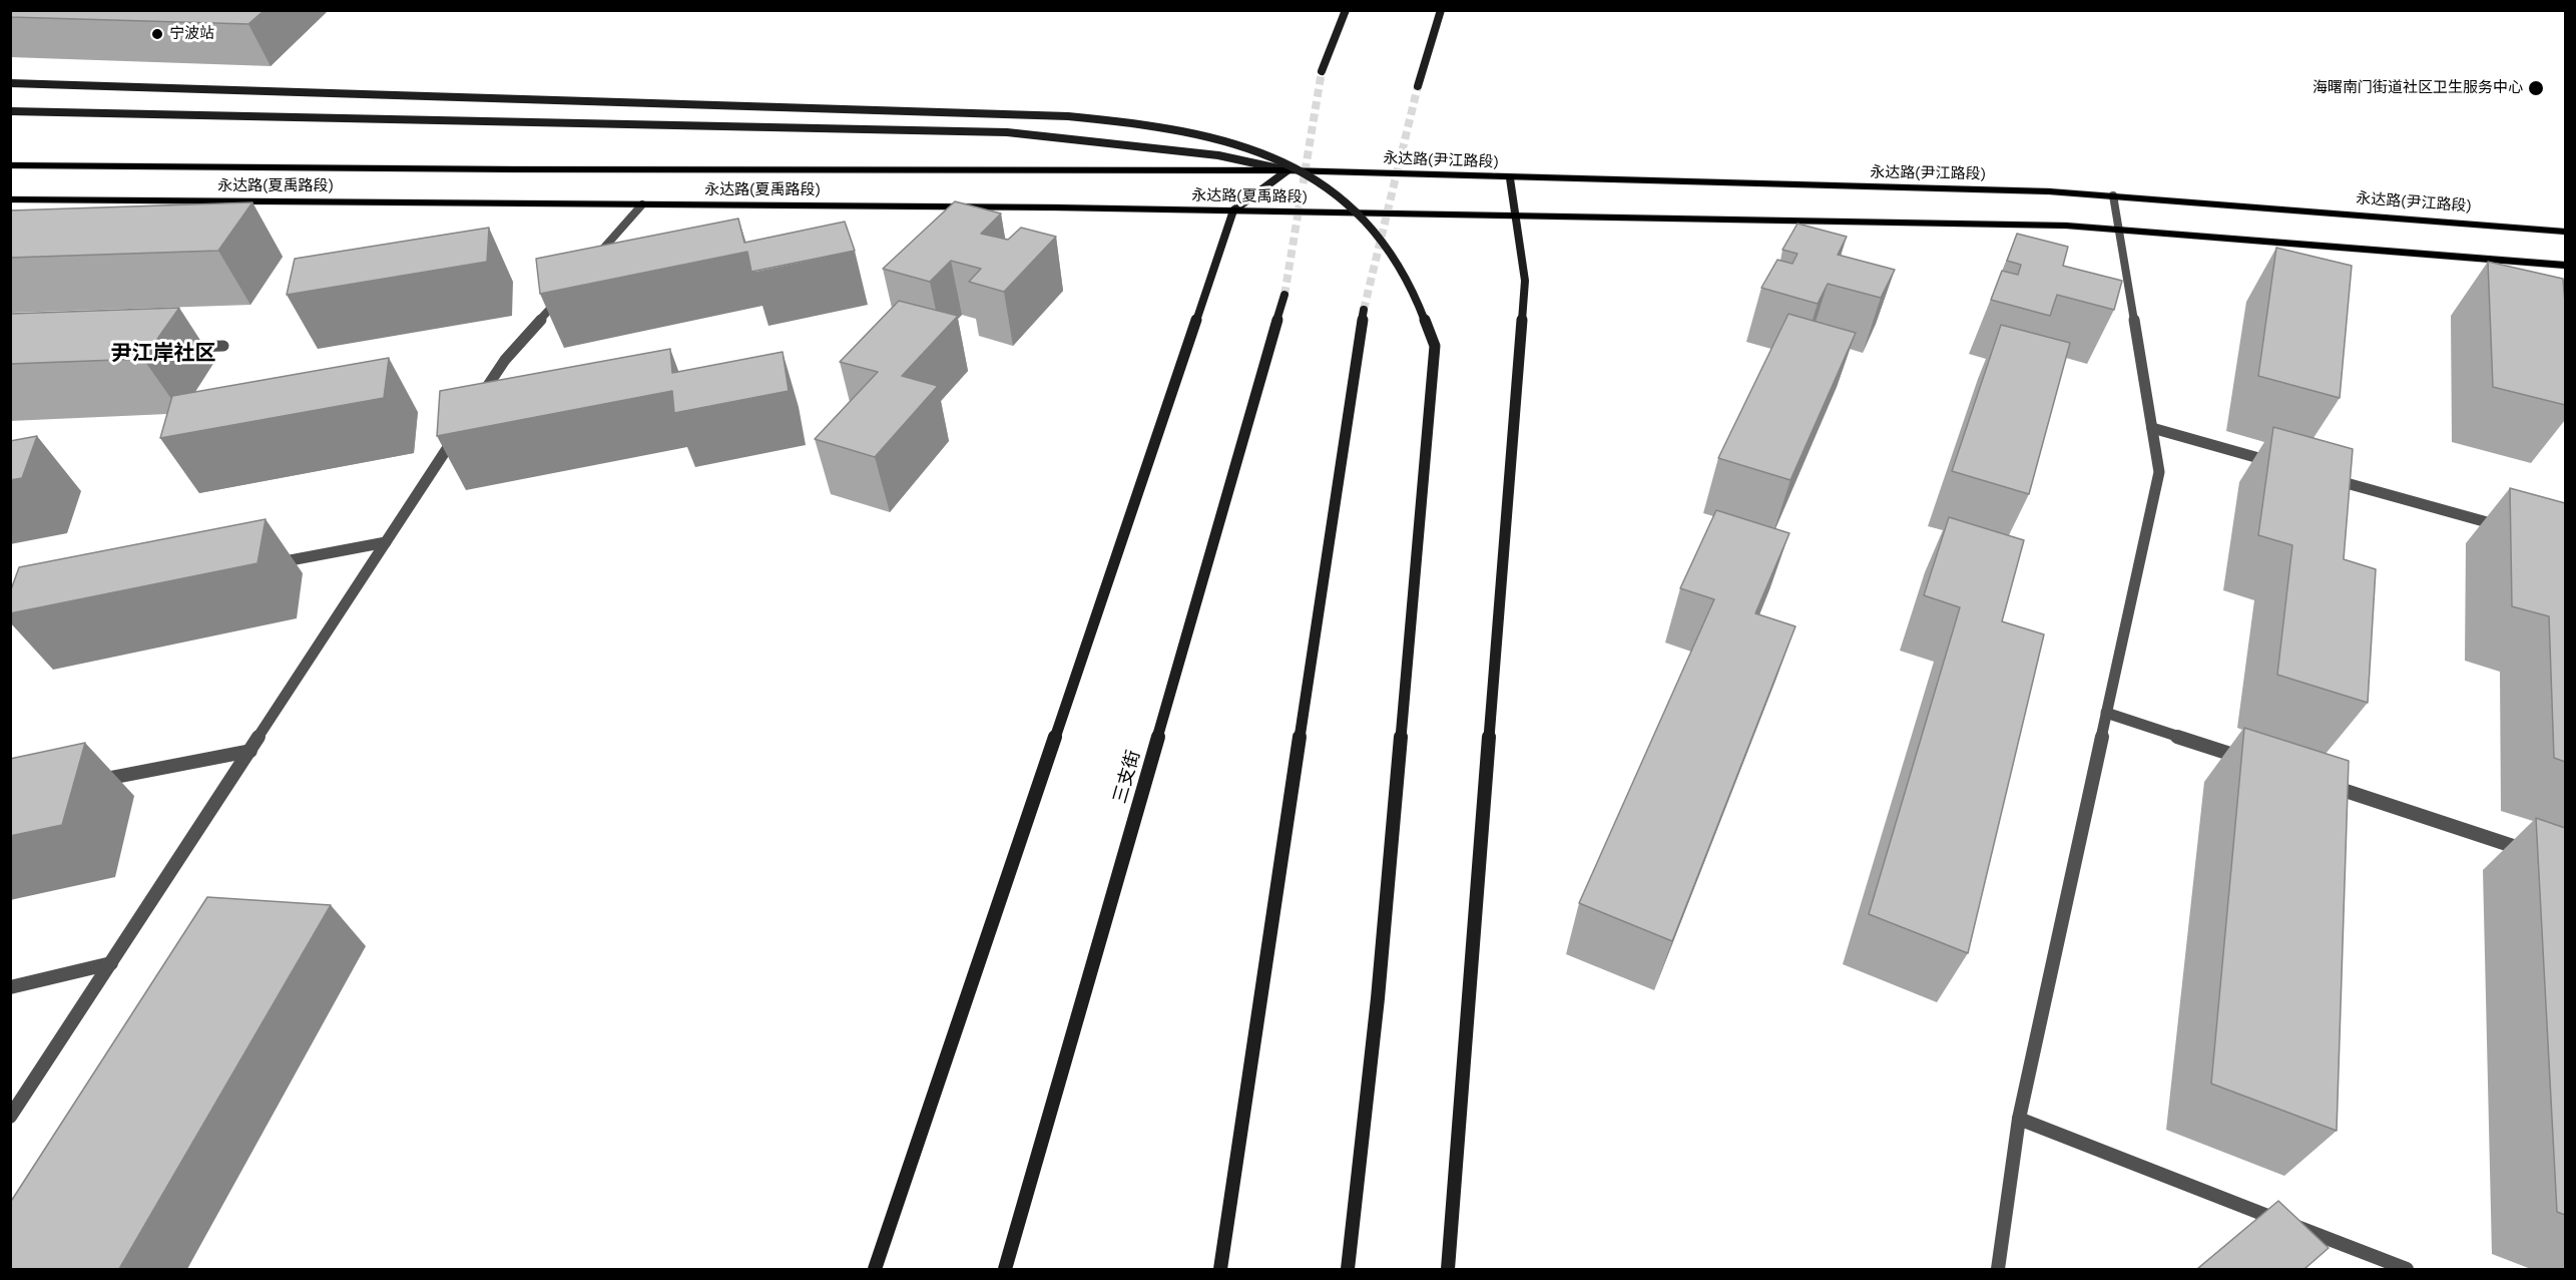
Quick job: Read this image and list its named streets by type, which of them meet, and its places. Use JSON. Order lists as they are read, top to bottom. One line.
{"streets":{"main road":["永达路(尹江路段)","永达路(夏禹路段)","三支街"]},"crossings":[["永达路(尹江路段)","永达路(夏禹路段)"]],"districts":["尹江岸社区"],"places":["宁波站","海曙南门街道社区卫生服务中心"]}
